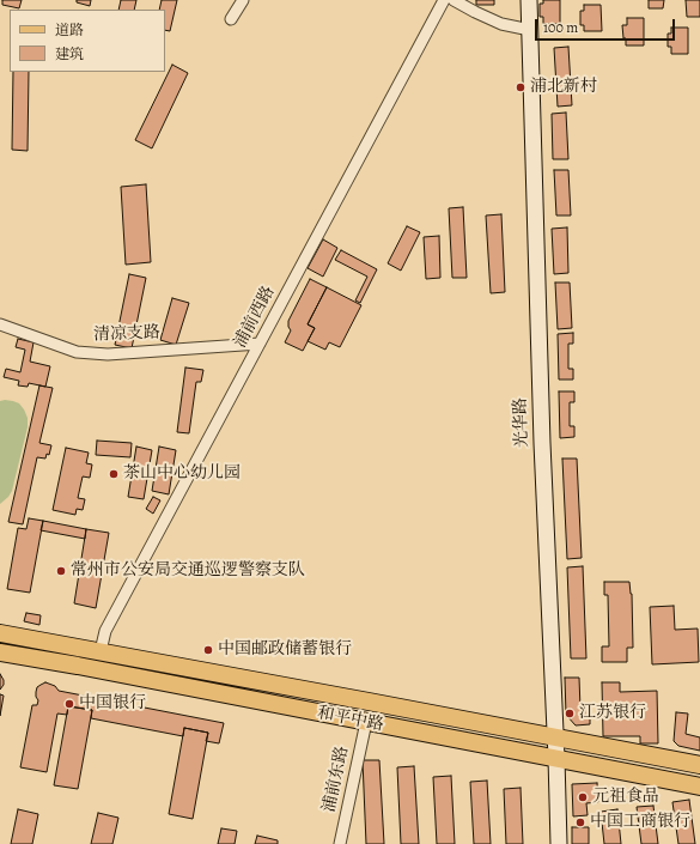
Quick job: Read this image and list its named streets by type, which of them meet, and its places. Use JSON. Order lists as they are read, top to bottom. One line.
{"streets":{"main road":["光华路","和平中路"],"street":["浦前西路","清凉支路","浦前东路"]},"crossings":[["浦前西路","清凉支路"],["浦前西路","和平中路"],["光华路","和平中路"],["和平中路","浦前东路"]],"places":["浦北新村","茶山中心幼儿园","常州市公安局交通巡逻警察支队","中国邮政储蓄银行","中国银行","江苏银行","元祖食品","中国工商银行"],"legend":["道路","建筑"],"scale_bar":"100 m"}
